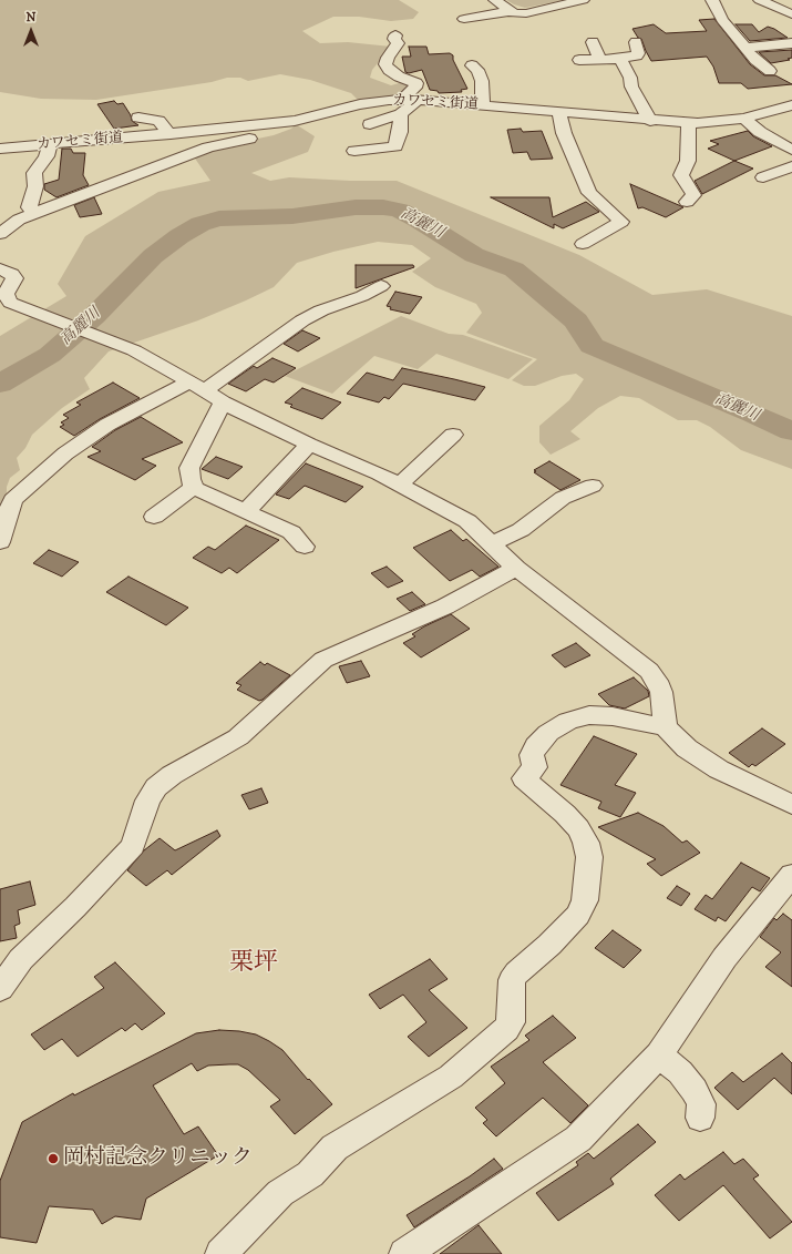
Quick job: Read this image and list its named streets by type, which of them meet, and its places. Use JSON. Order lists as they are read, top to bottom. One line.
{"streets":{"street":["カワセミ街道"]},"districts":["栗坪"],"water":["高麗川"],"places":["岡村記念クリニック"],"north":"top"}
